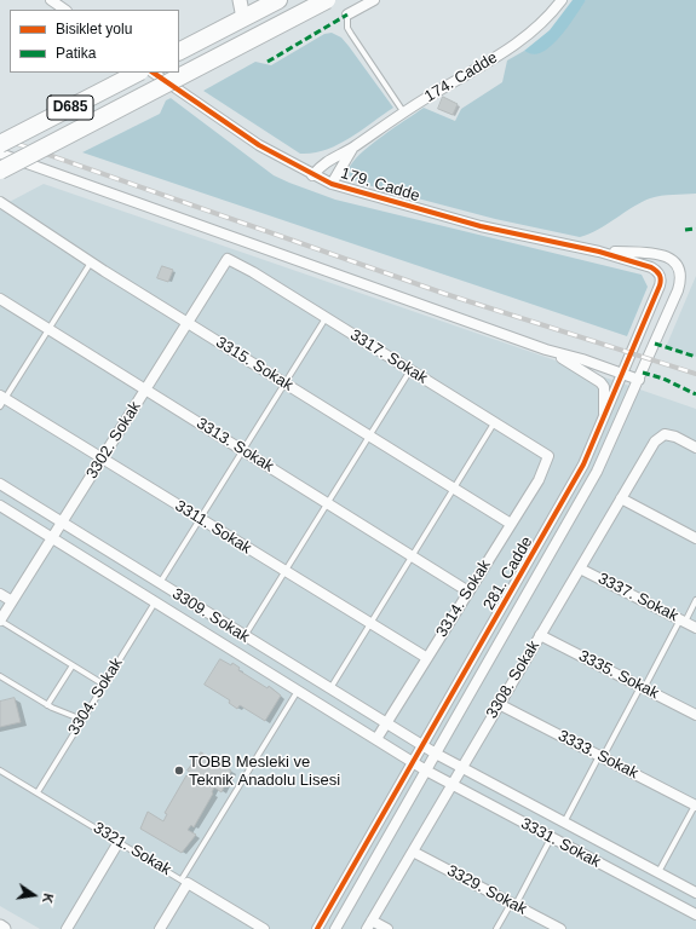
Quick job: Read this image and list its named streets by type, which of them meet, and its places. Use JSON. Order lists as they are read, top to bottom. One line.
{"streets":{"highway":["D685"],"street":["174. Cadde","179. Cadde","3317. Sokak","3315. Sokak","3302. Sokak","3313. Sokak","3311. Sokak","281. Cadde","3337. Sokak","3314. Sokak","3309. Sokak","3335. Sokak","3308. Sokak","3333. Sokak","3331. Sokak","3321. Sokak","3329. Sokak"],"lane":["3304. Sokak"]},"crossings":[["174. Cadde","179. Cadde"],["179. Cadde","281. Cadde"],["3317. Sokak","3302. Sokak"],["3317. Sokak","3314. Sokak"],["3315. Sokak","3302. Sokak"],["3315. Sokak","3314. Sokak"],["3302. Sokak","3313. Sokak"],["3302. Sokak","3311. Sokak"],["3302. Sokak","3309. Sokak"],["3313. Sokak","3314. Sokak"],["3311. Sokak","3314. Sokak"],["281. Cadde","3309. Sokak"],["281. Cadde","3331. Sokak"],["3337. Sokak","3308. Sokak"],["3314. Sokak","3309. Sokak"],["3309. Sokak","3304. Sokak"],["3309. Sokak","3331. Sokak"],["3335. Sokak","3308. Sokak"],["3308. Sokak","3333. Sokak"],["3308. Sokak","3331. Sokak"],["3308. Sokak","3329. Sokak"],["3304. Sokak","3321. Sokak"]],"places":["TOBB Mesleki ve Teknik Anadolu Lisesi"],"legend":["Bisiklet yolu","Patika"],"north":"right"}
